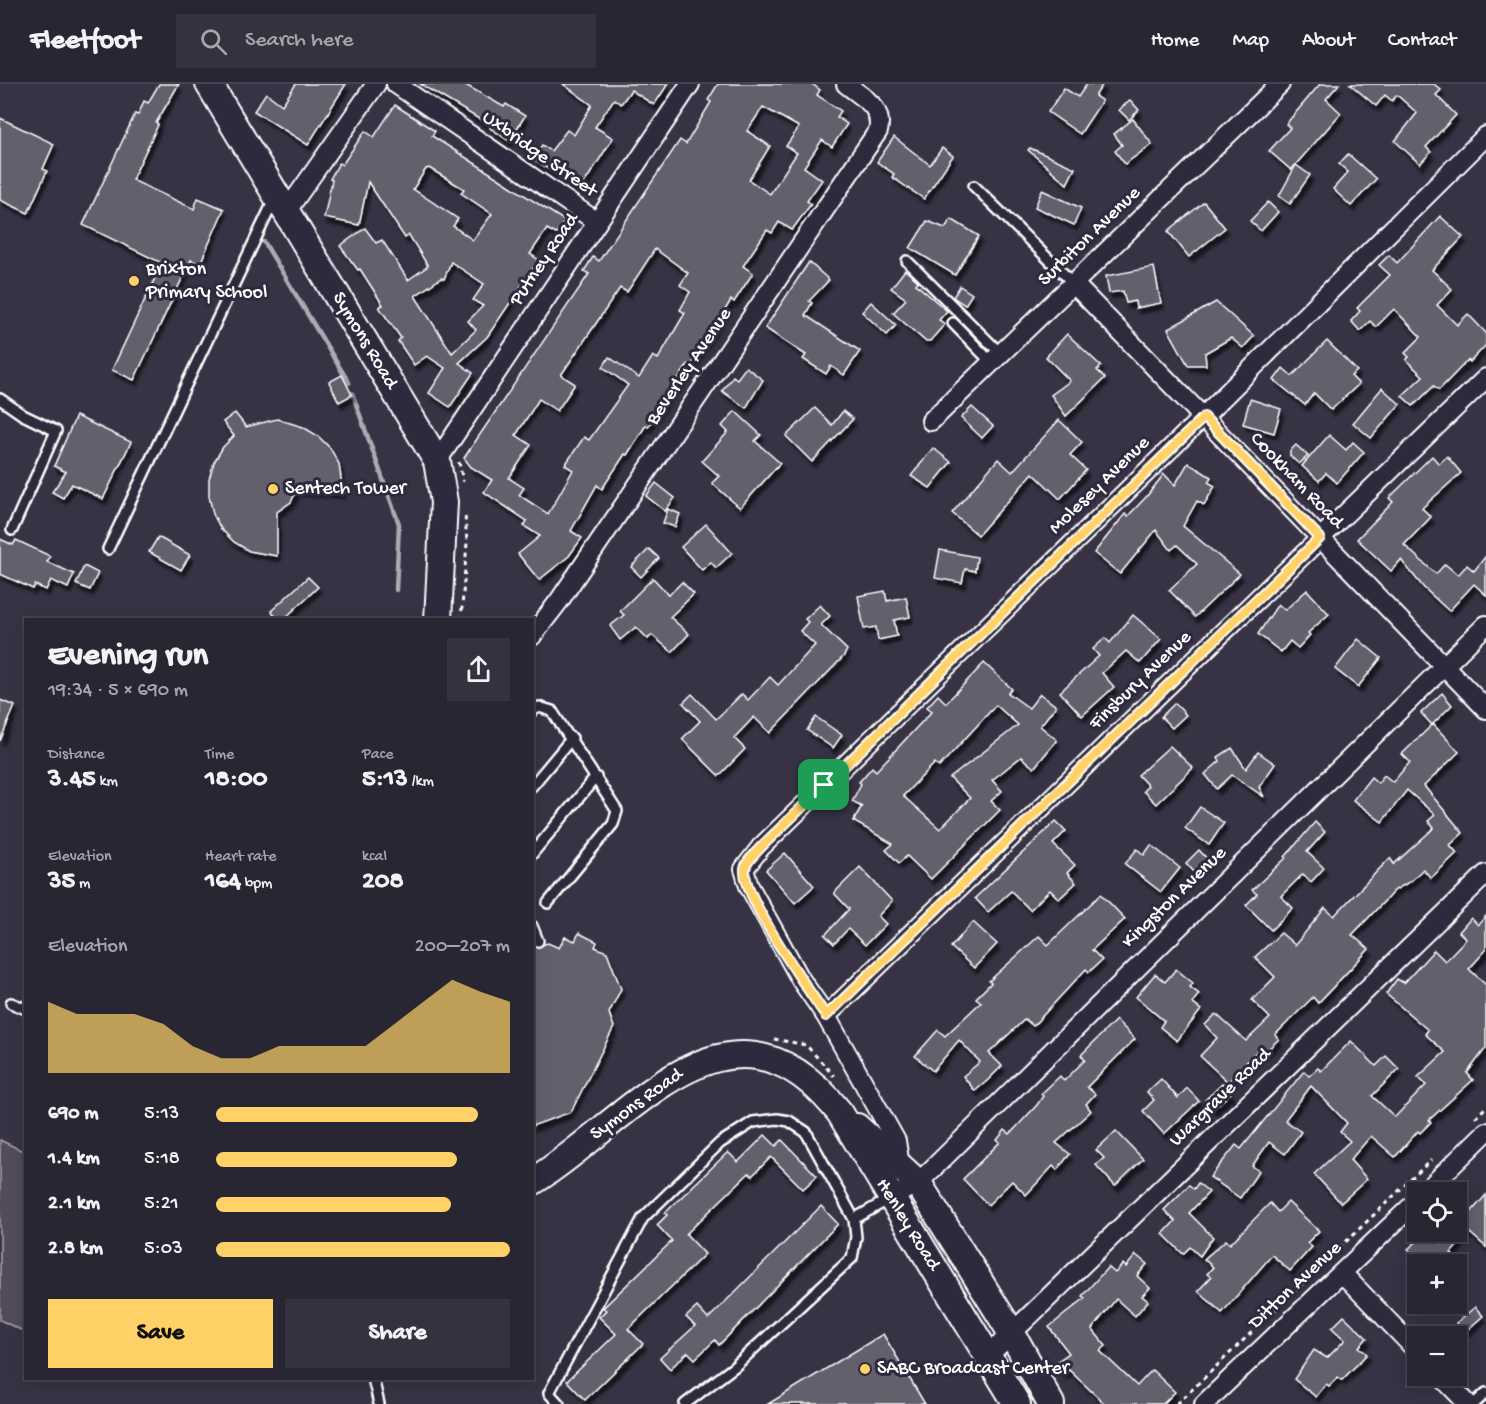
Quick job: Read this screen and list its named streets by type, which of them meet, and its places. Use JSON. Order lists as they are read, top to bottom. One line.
{"streets":{"main road":["Symons Road","Henley Road"],"street":["Uxbridge Street","Surbiton Avenue","Putney Road","Beverley Avenue","Cookham Road","Molesey Avenue","Finsbury Avenue","Kingston Avenue","Wargrave Road","Ditton Avenue"]},"crossings":[["Uxbridge Street","Putney Road"],["Surbiton Avenue","Cookham Road"],["Putney Road","Symons Road"],["Symons Road","Henley Road"],["Cookham Road","Molesey Avenue"],["Cookham Road","Finsbury Avenue"],["Cookham Road","Kingston Avenue"],["Molesey Avenue","Henley Road"],["Finsbury Avenue","Henley Road"],["Kingston Avenue","Henley Road"],["Wargrave Road","Henley Road"]],"places":["Brixton Primary School","Sentech Tower","SABC Broadcast Center"],"page":{"header":"Fleetfoot","search":"Search here","nav":["Home","Map","About","Contact"],"heading":["Evening run","19:34 · 5 × 690 m"],"stats":[["Distance","3.45 km"],["Time","18:00"],["Pace","5:13 /km"],["Elevation","35 m"],["Heart rate","164 bpm"],["kcal","208"]],"chart":["Elevation","200–207 m"],"list":[{"name":"690 m","note":"5:13"},{"name":"1.4 km","note":"5:18"},{"name":"2.1 km","note":"5:21"},{"name":"2.8 km","note":"5:03"}],"map_buttons":["+","−"],"buttons":["Save","Share"]}}
